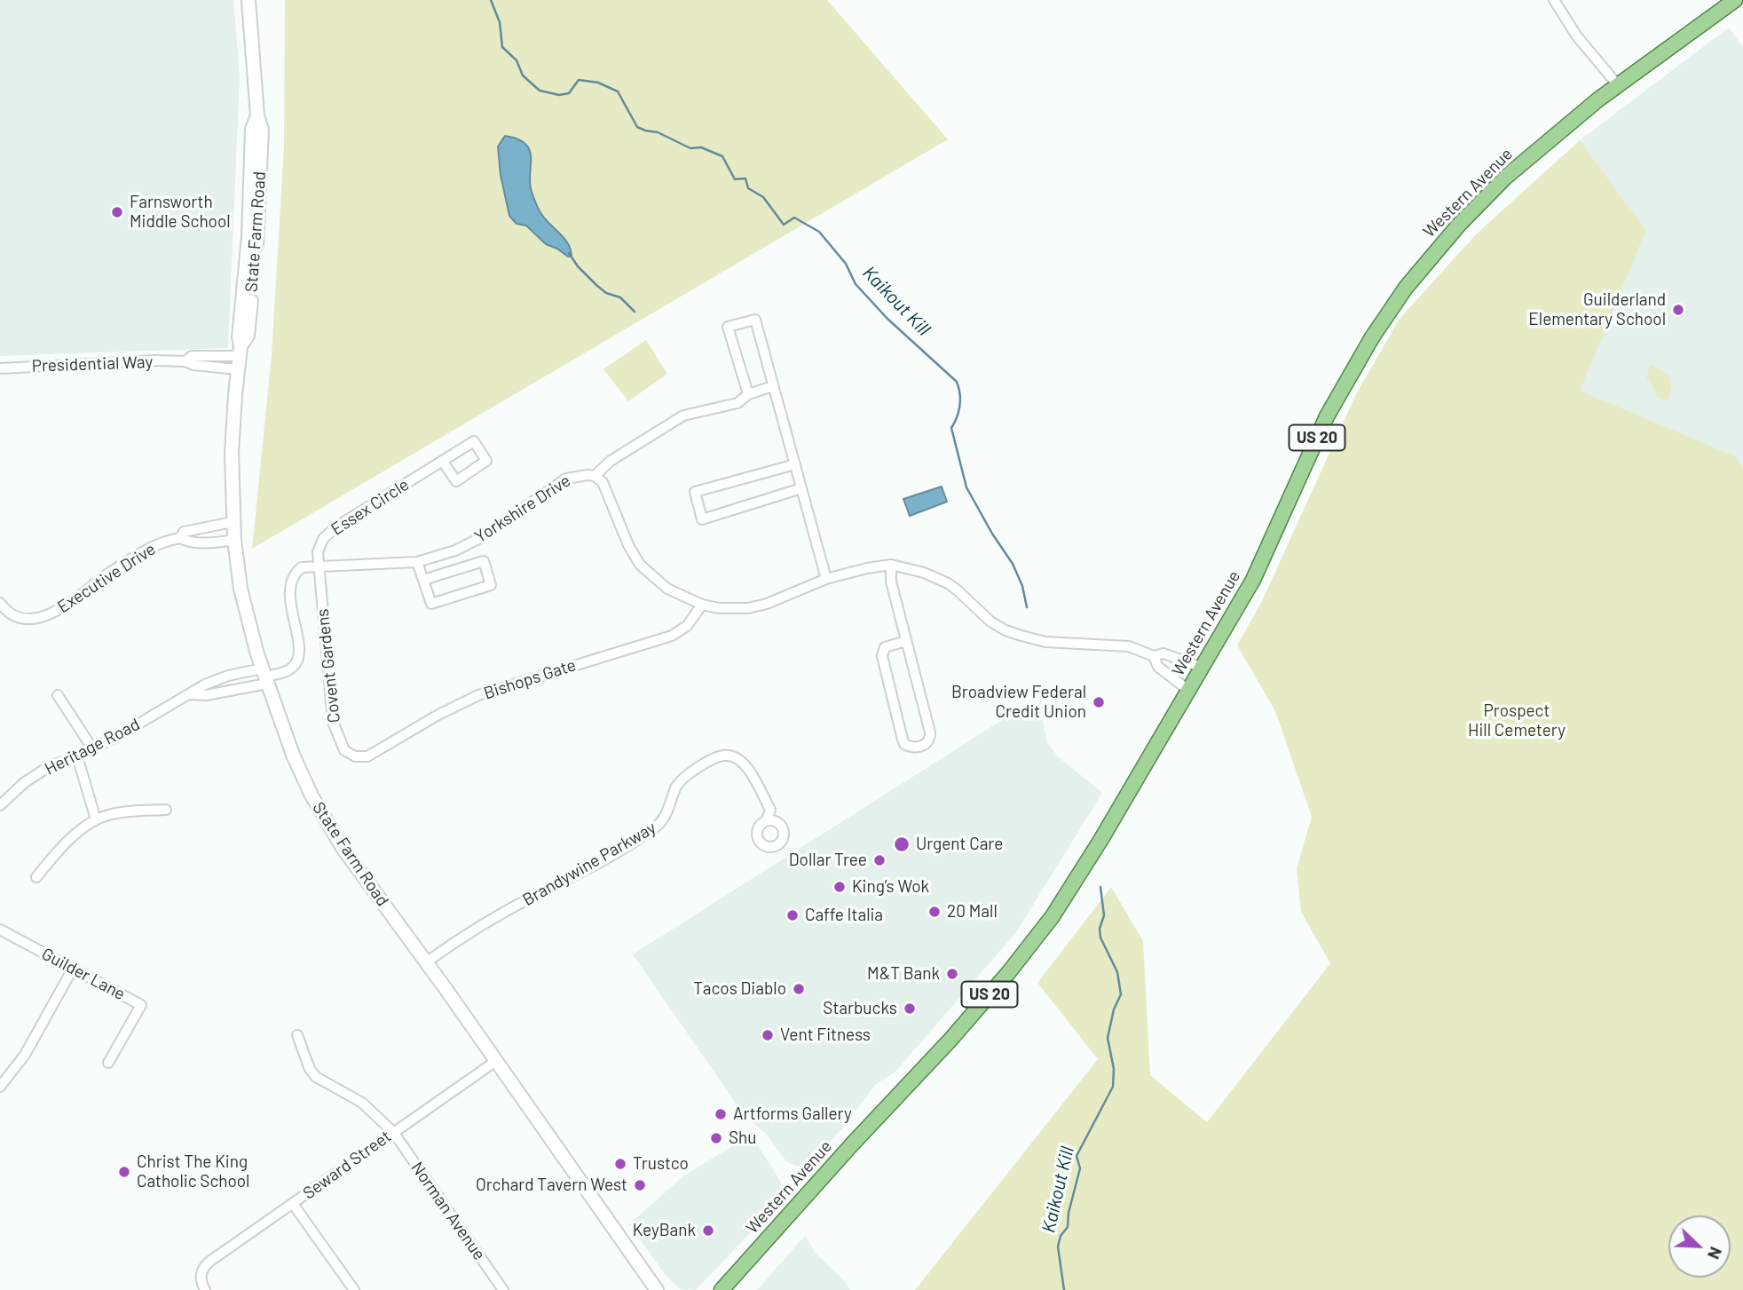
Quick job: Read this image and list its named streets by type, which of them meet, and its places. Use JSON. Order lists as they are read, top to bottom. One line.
{"streets":{"main road":["Western Avenue","State Farm Road","US 20"],"street":["Presidential Way","Essex Circle","Yorkshire Drive","Executive Drive","Covent Gardens","Bishops Gate","Heritage Road","Brandywine Parkway","Guilder Lane","Seward Street","Norman Avenue"]},"crossings":[["State Farm Road","Presidential Way"],["State Farm Road","Yorkshire Drive"],["State Farm Road","Executive Drive"],["State Farm Road","Heritage Road"],["State Farm Road","Brandywine Parkway"],["State Farm Road","Seward Street"],["Essex Circle","Yorkshire Drive"],["Essex Circle","Covent Gardens"],["Yorkshire Drive","Covent Gardens"],["Yorkshire Drive","Heritage Road"],["Covent Gardens","Bishops Gate"],["Seward Street","Norman Avenue"]],"water":["Kaikout Kill"],"parks":["Prospect Hill Cemetery"],"places":["Farnsworth Middle School","Guilderland Elementary School","Broadview Federal Credit Union","Urgent Care","Dollar Tree","King’s Wok","20 Mall","Caffe Italia","M&T Bank","Tacos Diablo","Starbucks","Vent Fitness","Artforms Gallery","Shu","Trustco","Christ The King Catholic School","Orchard Tavern West","KeyBank"],"north":"bottom right"}
